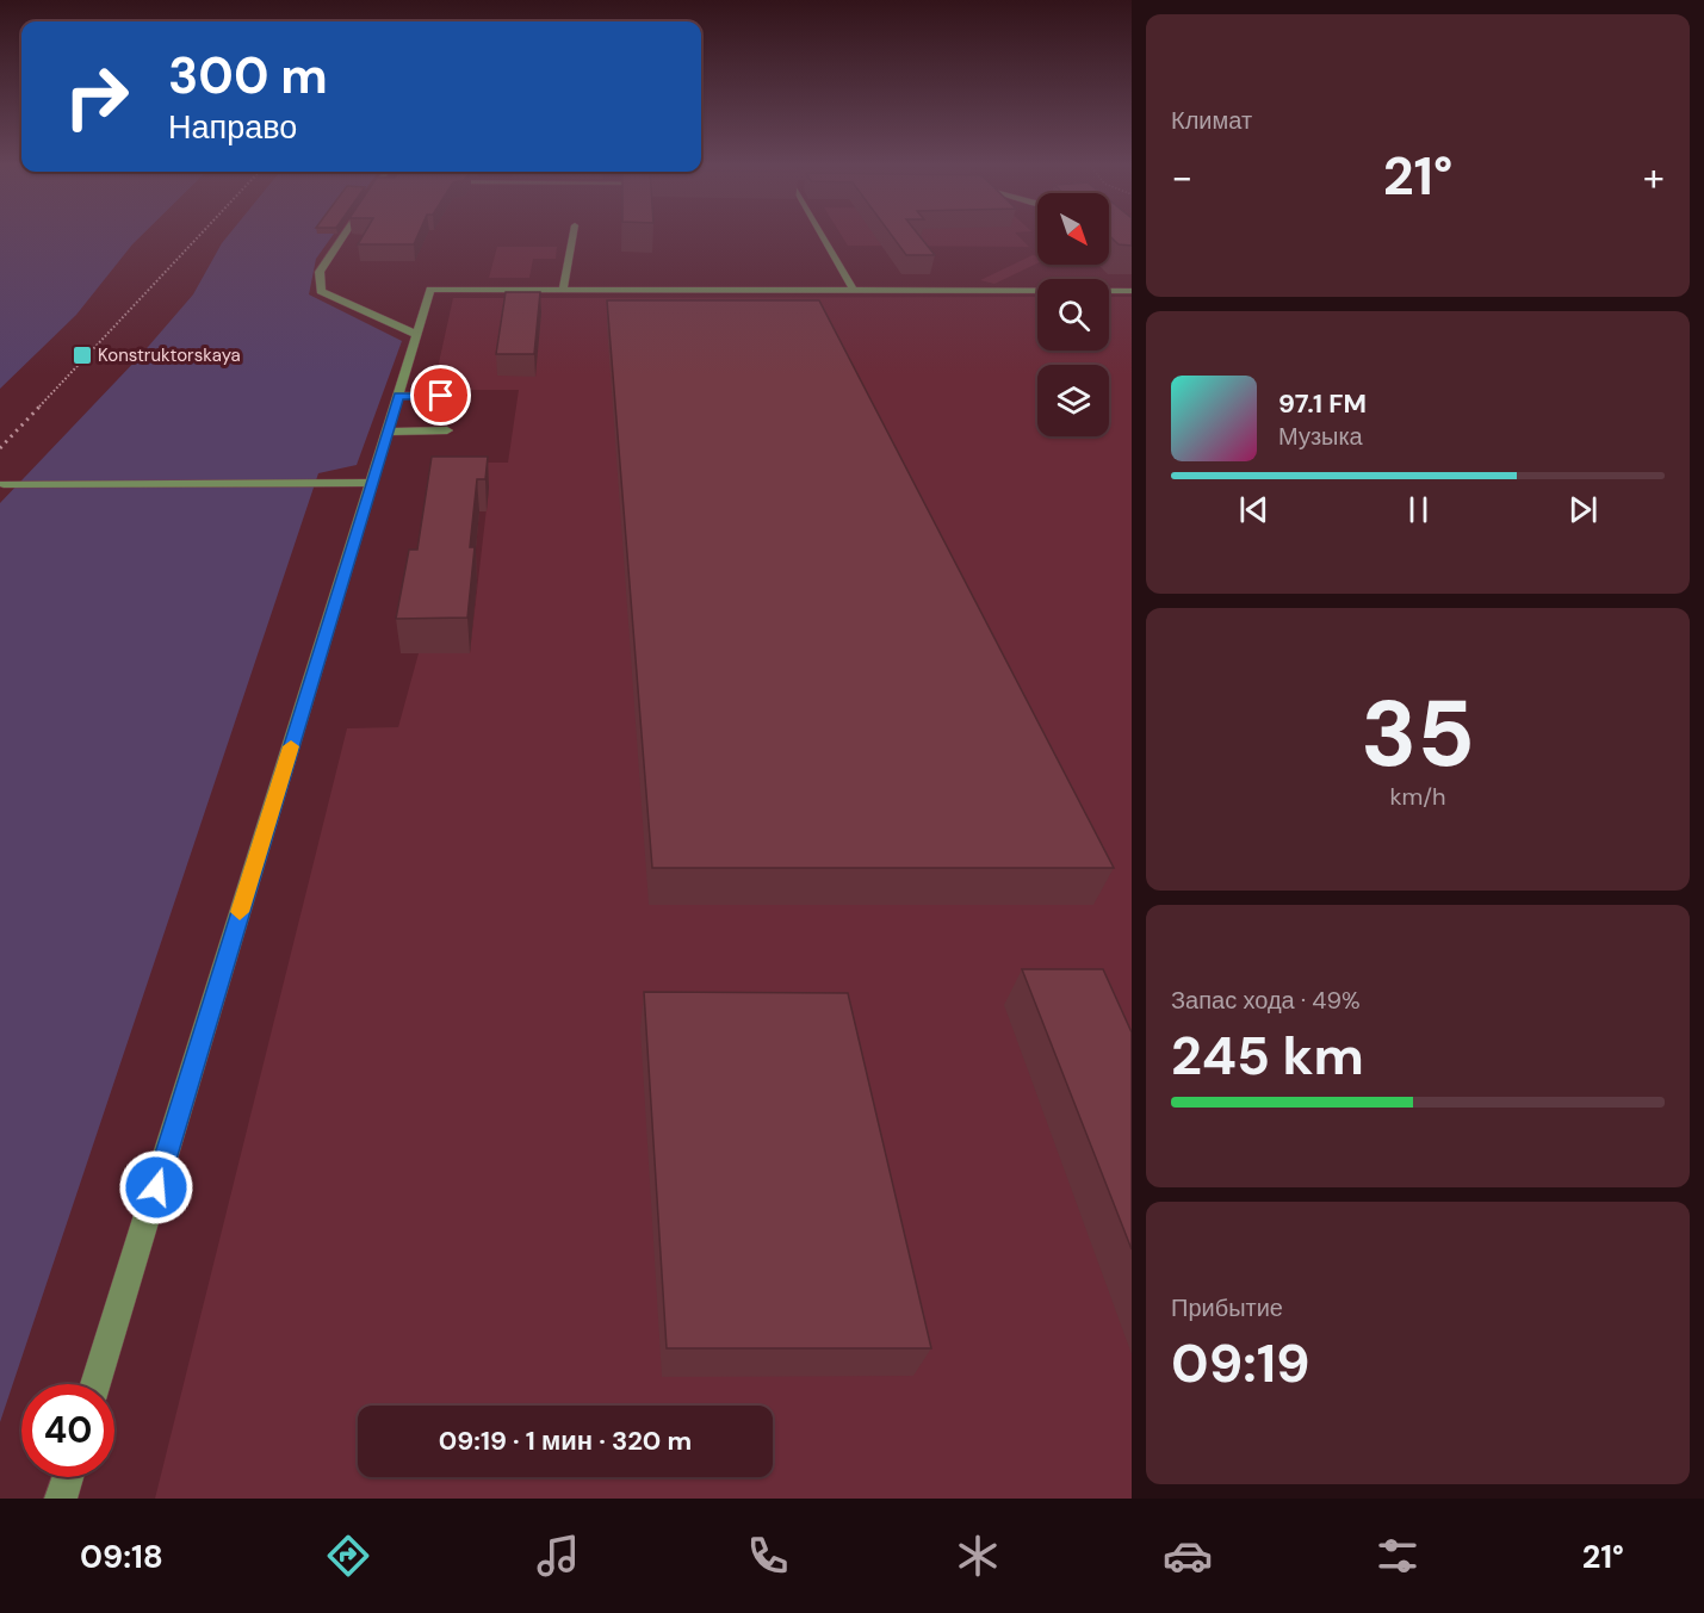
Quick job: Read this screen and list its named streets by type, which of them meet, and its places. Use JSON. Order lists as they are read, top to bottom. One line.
{"places":{"transit":["Konstruktorskaya"]},"north":"bottom right","page":{"tile":["Климат",["35","km/h"],["Запас хода · 49%","245 km"],["Прибытие","09:19"]],"turn":["300 m","Направо"],"heat":["−","21°","+"],"song":["97.1 FM","Музыка"],"limit":"40","trip":"09:19 · 1 мин · 320 m","tabs":["09:18","21°"]}}
